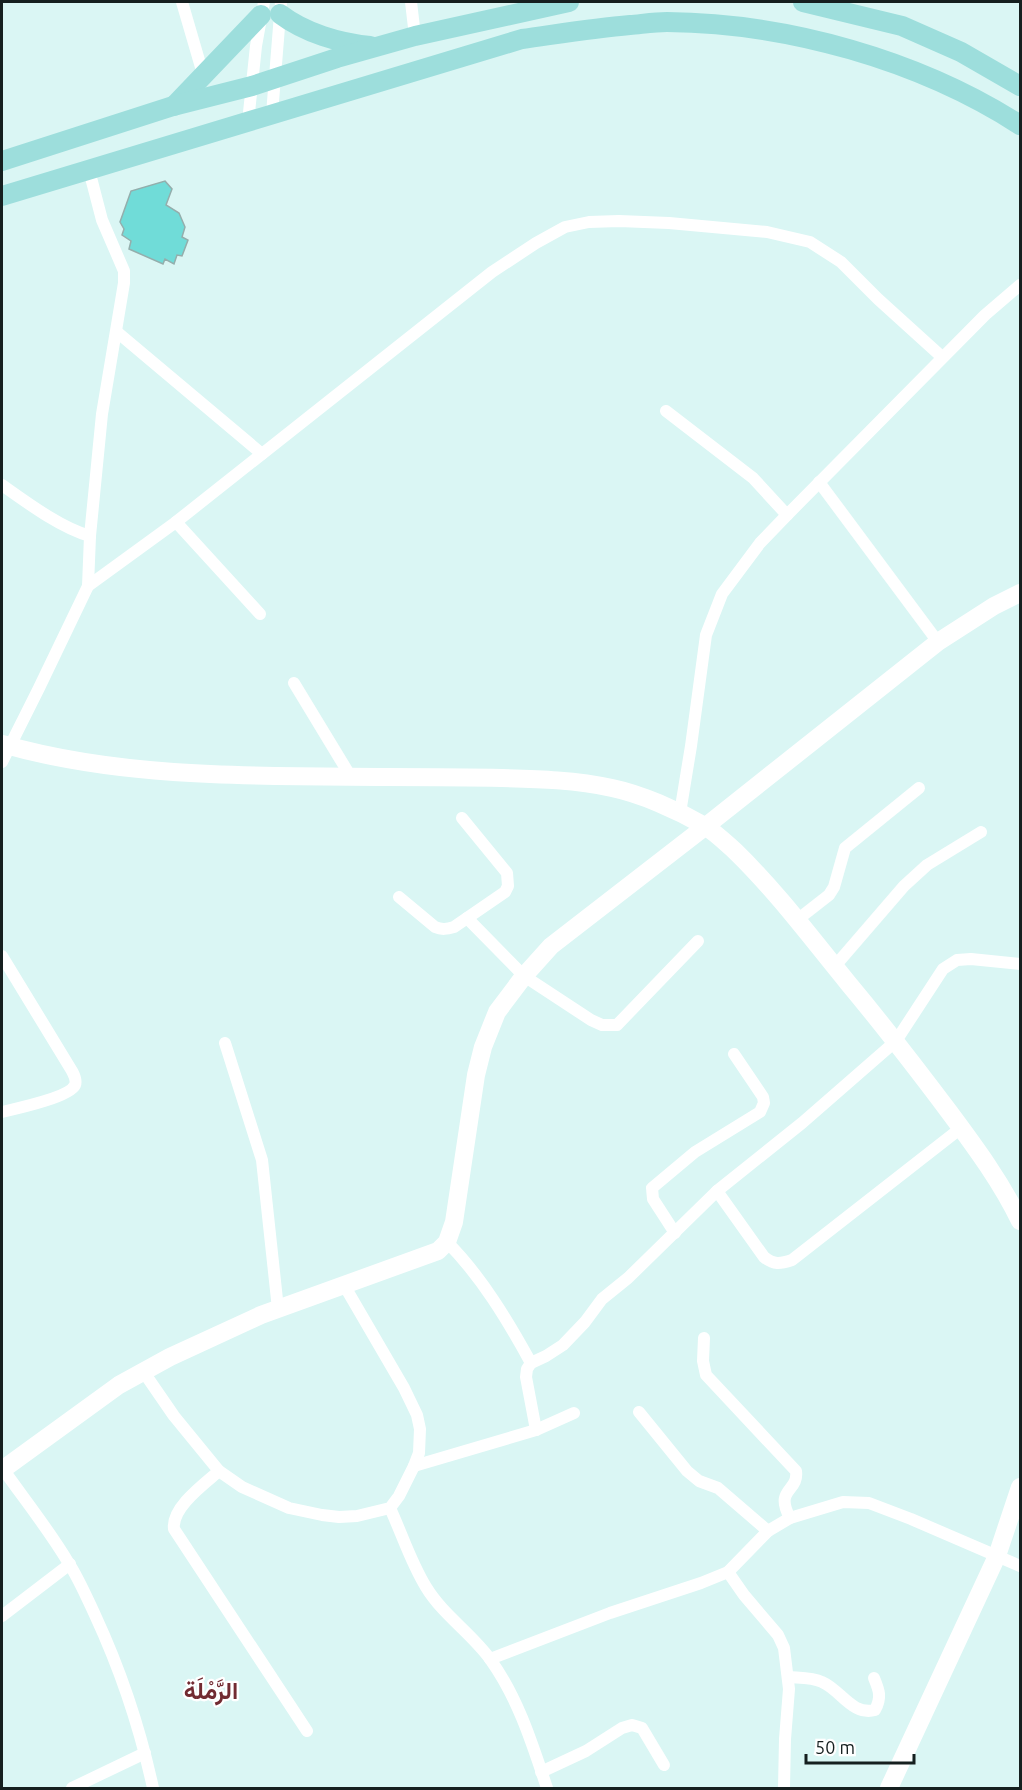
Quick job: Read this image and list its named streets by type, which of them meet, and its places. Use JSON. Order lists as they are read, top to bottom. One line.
{"districts":["الرَّمْلَة"],"scale_bar":"50 m"}
